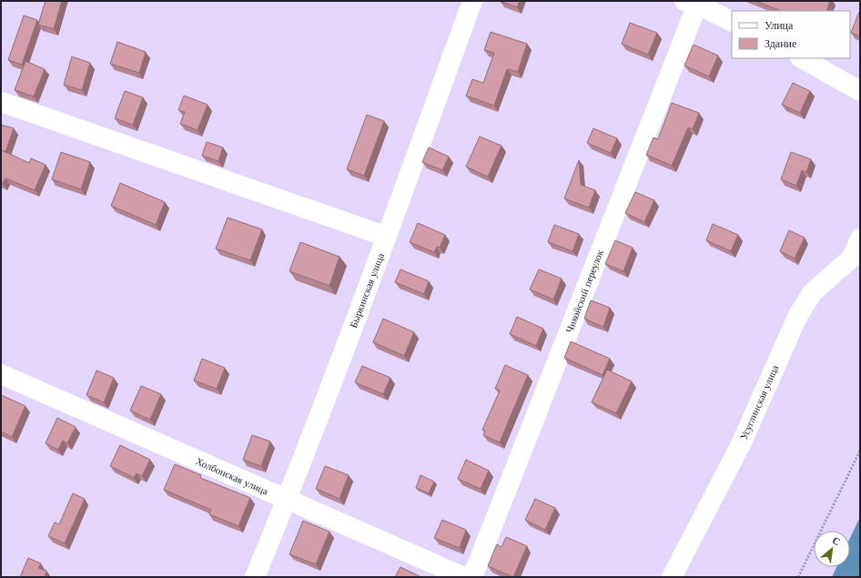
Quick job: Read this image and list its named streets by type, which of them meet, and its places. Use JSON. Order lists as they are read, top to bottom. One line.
{"streets":{"street":["Быркинская улица","Чикойский переулок","Усуглинская улица","Холбонская улица"]},"crossings":[["Быркинская улица","Холбонская улица"]],"legend":["Улица","Здание"],"north":"top right"}
